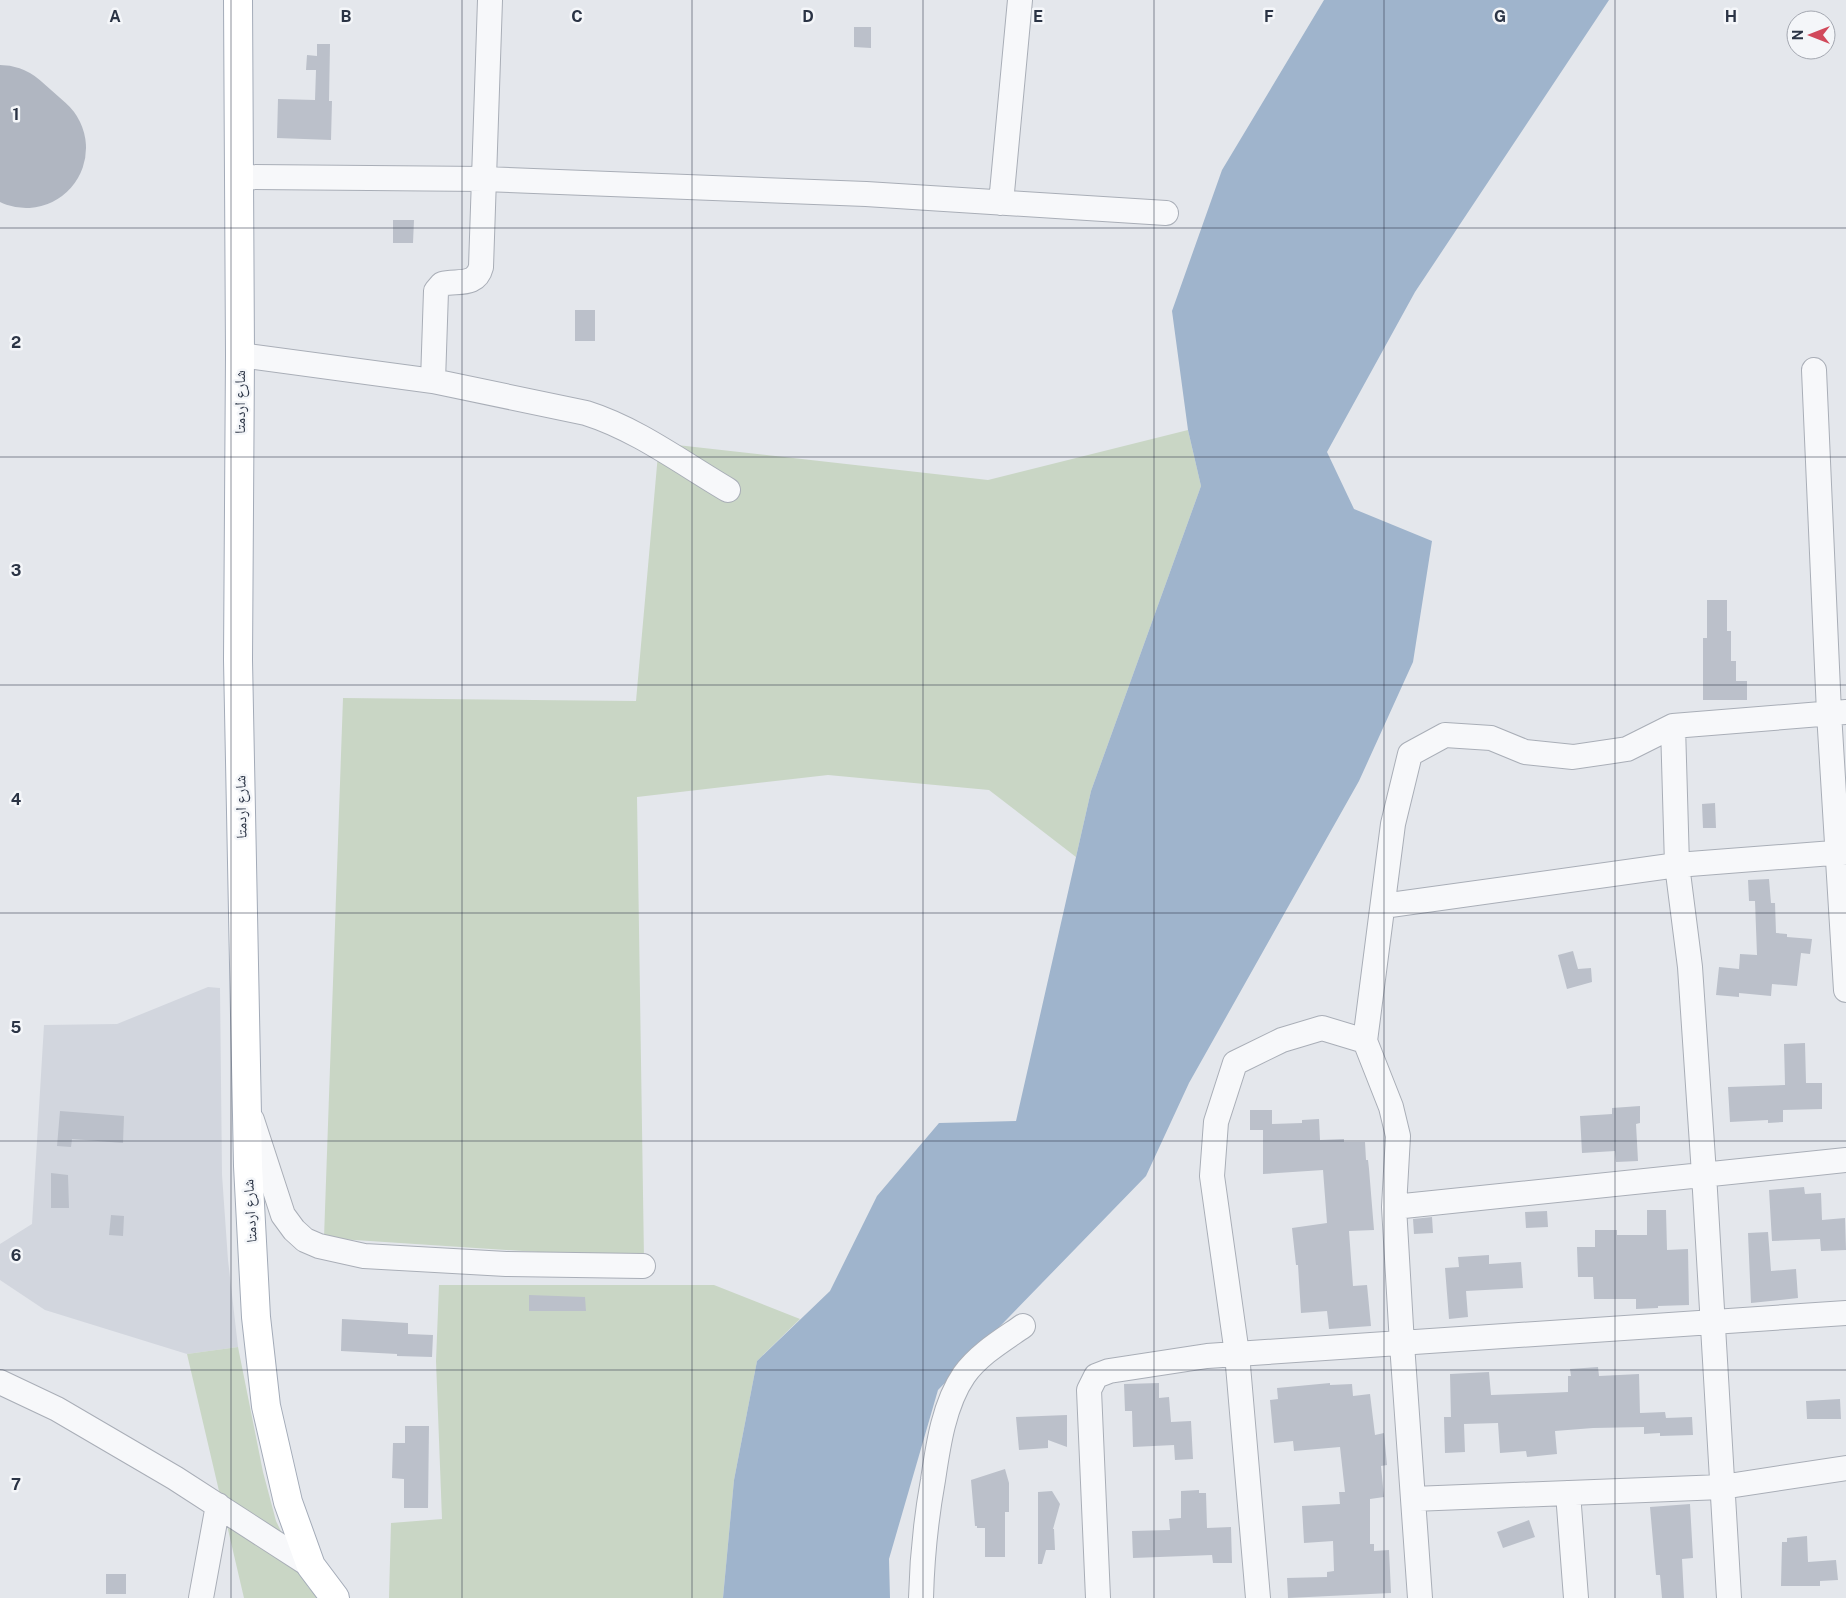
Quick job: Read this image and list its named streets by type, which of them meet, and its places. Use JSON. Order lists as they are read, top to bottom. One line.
{"streets":{"main road":["شارع اردمتا"]},"north":"left","grid":{"columns":["A","B","C","D","E","F","G","H"],"rows":["1","2","3","4","5","6","7"]}}
